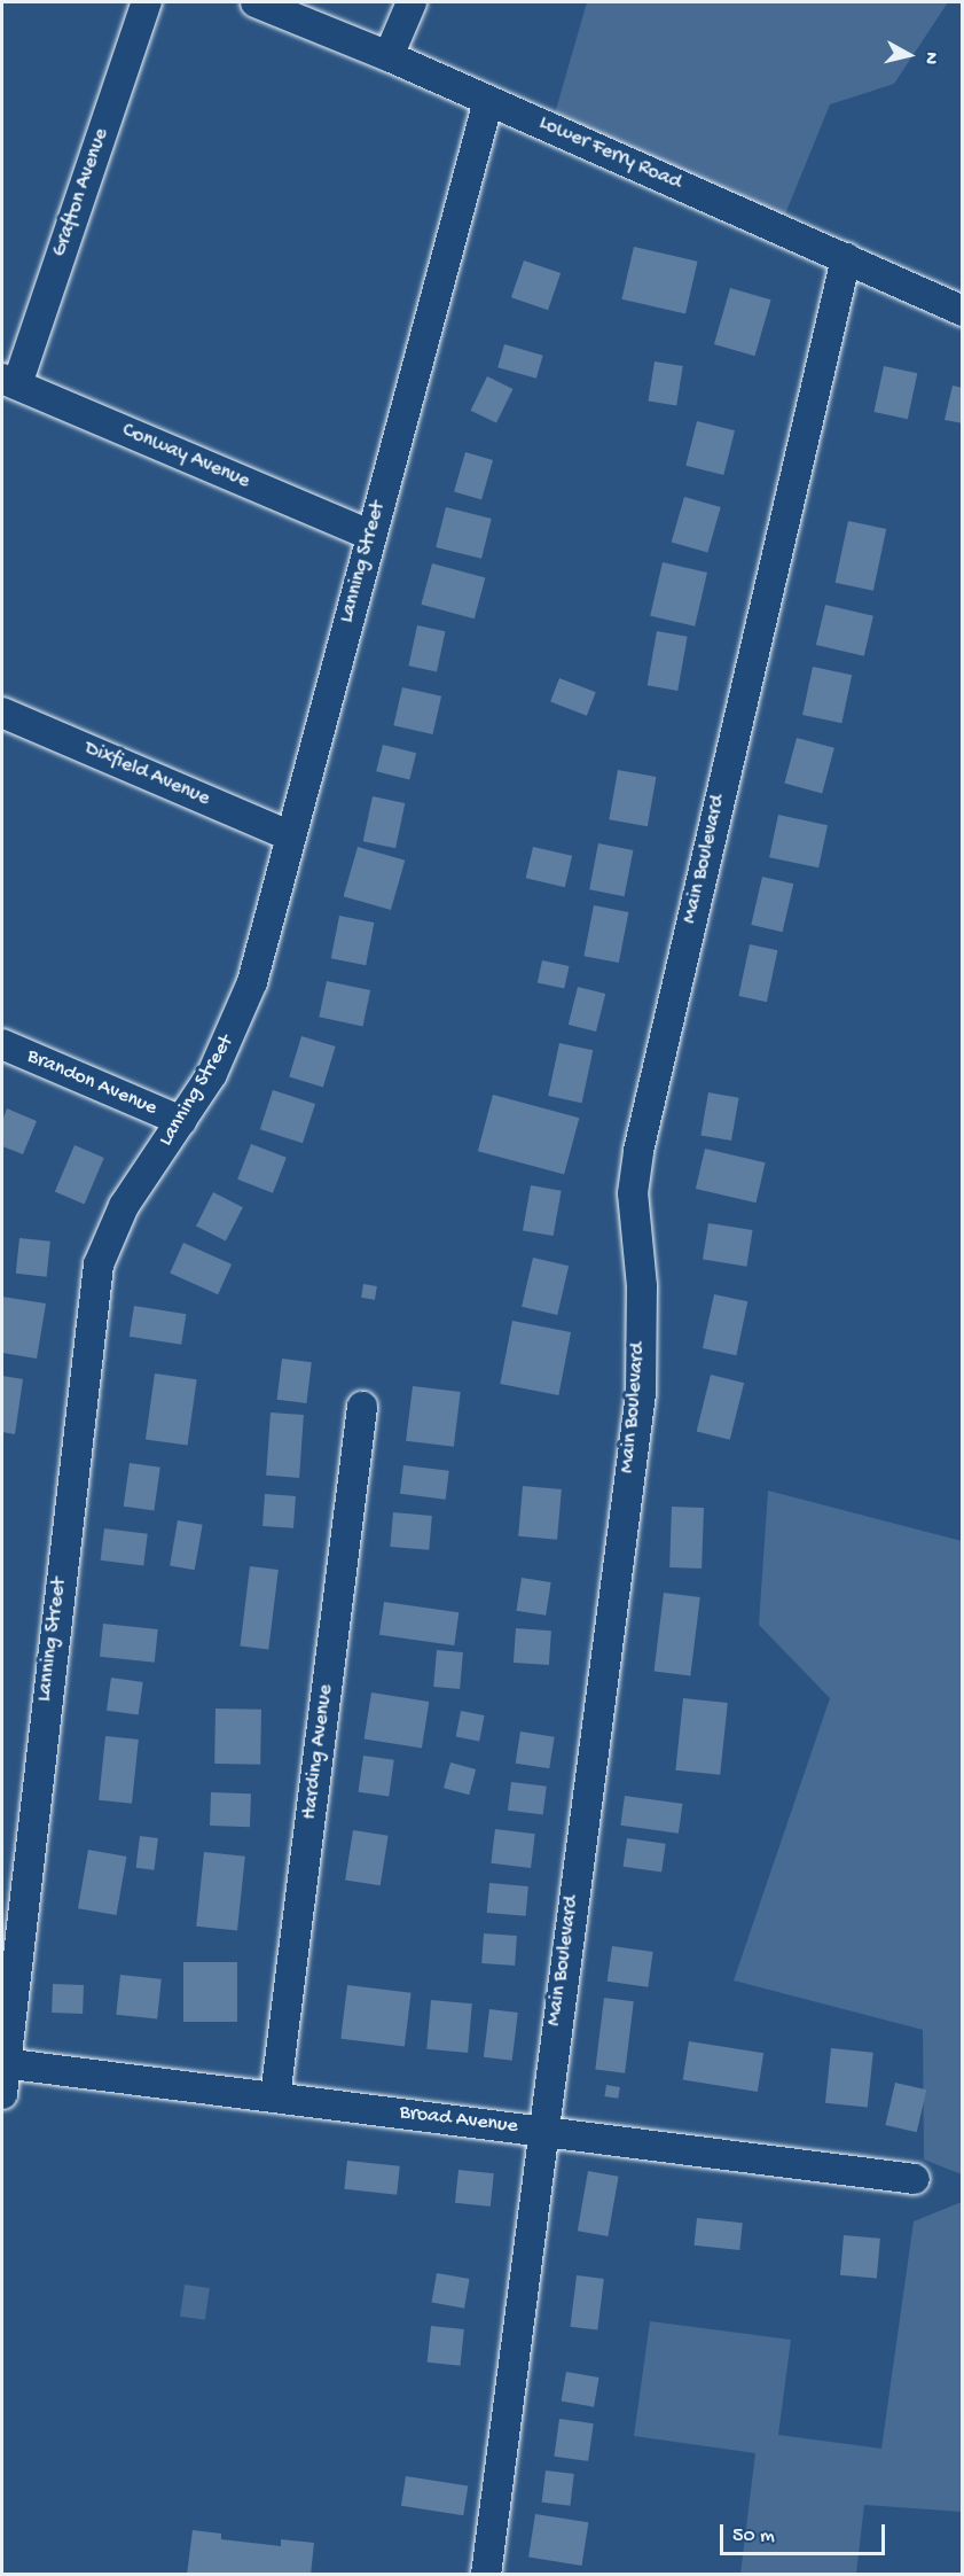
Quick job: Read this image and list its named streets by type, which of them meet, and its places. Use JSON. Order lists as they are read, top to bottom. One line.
{"streets":{"street":["Lower Ferry Road","Grafton Avenue","Conway Avenue","Lanning Street","Dixfield Avenue","Main Boulevard","Brandon Avenue","Harding Avenue","Broad Avenue"]},"crossings":[["Lower Ferry Road","Lanning Street"],["Lower Ferry Road","Main Boulevard"],["Grafton Avenue","Conway Avenue"],["Conway Avenue","Lanning Street"],["Lanning Street","Dixfield Avenue"],["Lanning Street","Brandon Avenue"],["Lanning Street","Broad Avenue"],["Main Boulevard","Broad Avenue"],["Harding Avenue","Broad Avenue"]],"scale_bar":"50 m","north":"right"}
